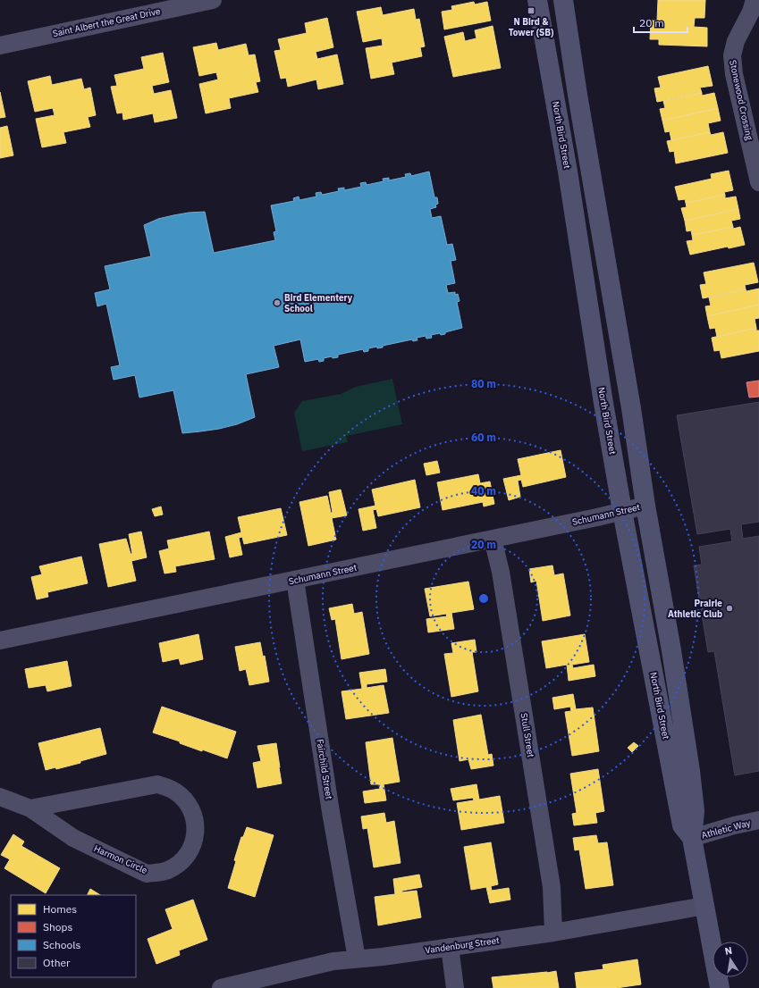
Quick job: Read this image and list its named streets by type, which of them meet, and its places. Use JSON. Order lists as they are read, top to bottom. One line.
{"streets":{"street":["Saint Albert the Great Drive","Stonewood Crossing","North Bird Street","Schumann Street","Stull Street","Fairchild Street","Athletic Way","Harmon Circle","Vandenburg Street"]},"crossings":[["North Bird Street","Schumann Street"],["North Bird Street","Athletic Way"],["North Bird Street","Vandenburg Street"],["Schumann Street","Stull Street"],["Schumann Street","Fairchild Street"],["Stull Street","Vandenburg Street"],["Fairchild Street","Vandenburg Street"]],"places":{"transit":["N Bird & Tower (SB)"],"other":["Bird Elementery School","Prairie Athletic Club"]},"legend":["Homes","Shops","Schools","Other"],"scale_bar":"20 m","north":"top","rings":["80 m","60 m","40 m","20 m"]}
